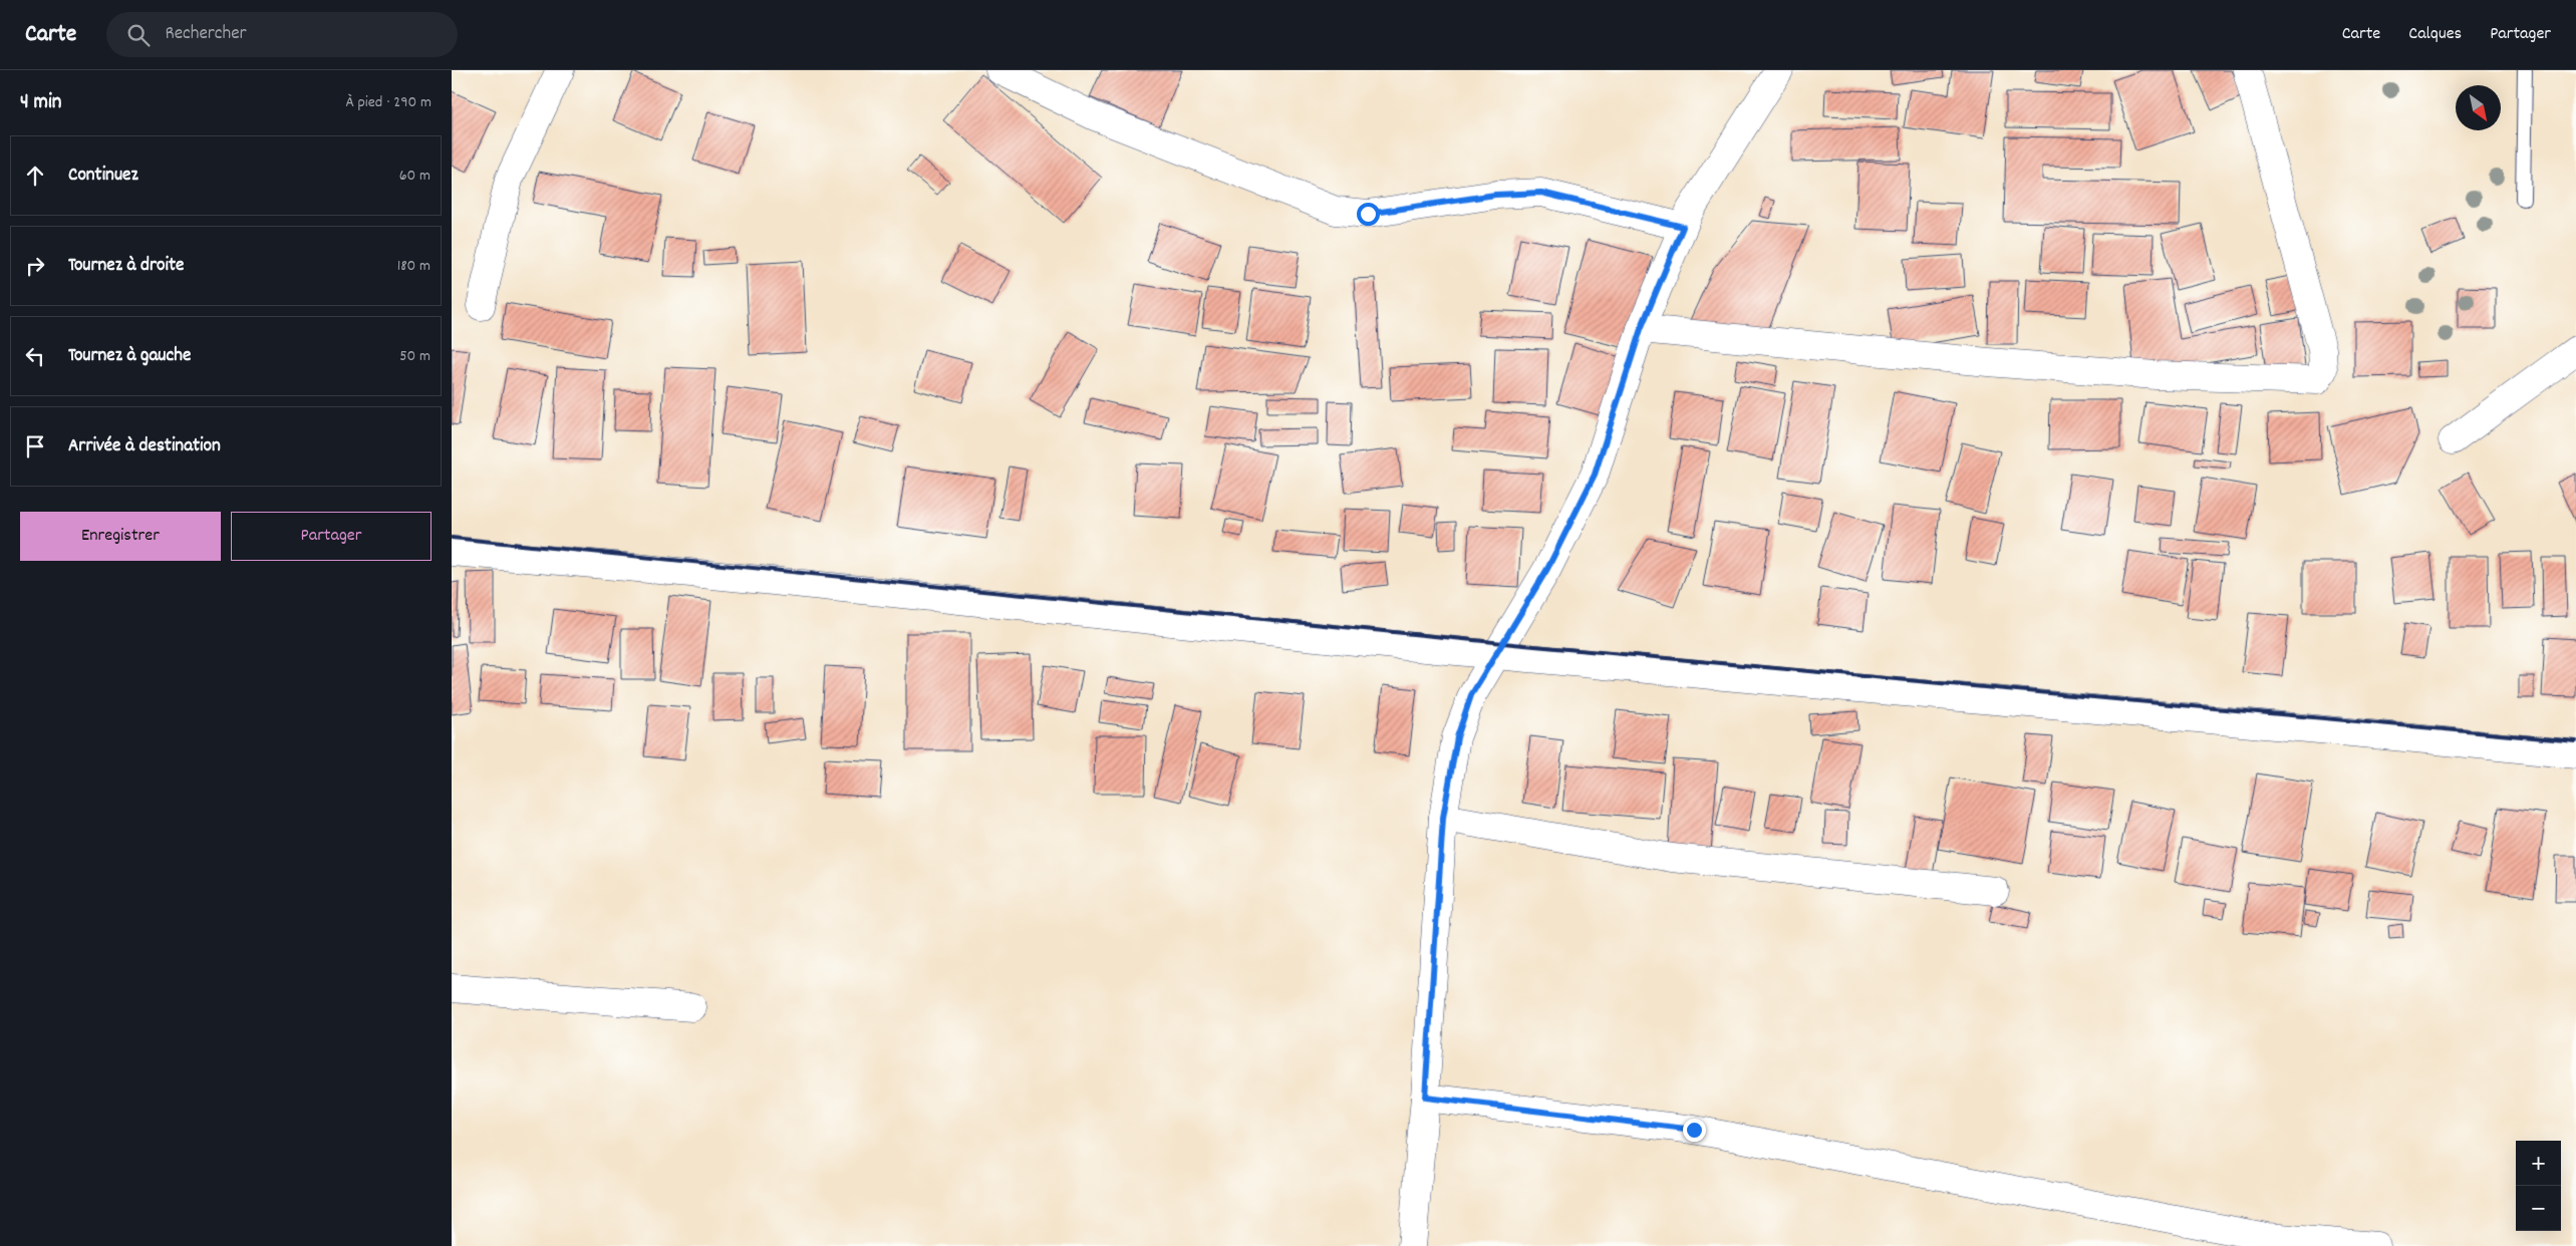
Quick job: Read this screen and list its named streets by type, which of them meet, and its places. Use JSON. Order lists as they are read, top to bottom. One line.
{"north":"bottom right","page":{"header":"Carte","search":"Rechercher","nav":["Carte","Calques","Partager"],"heading":["4 min","À pied · 290 m"],"list":[["Continuez","60 m"],["Tournez à droite","180 m"],["Tournez à gauche","50 m"],"Arrivée à destination"],"buttons":["Enregistrer","Partager"],"map_buttons":["+","−"]}}
